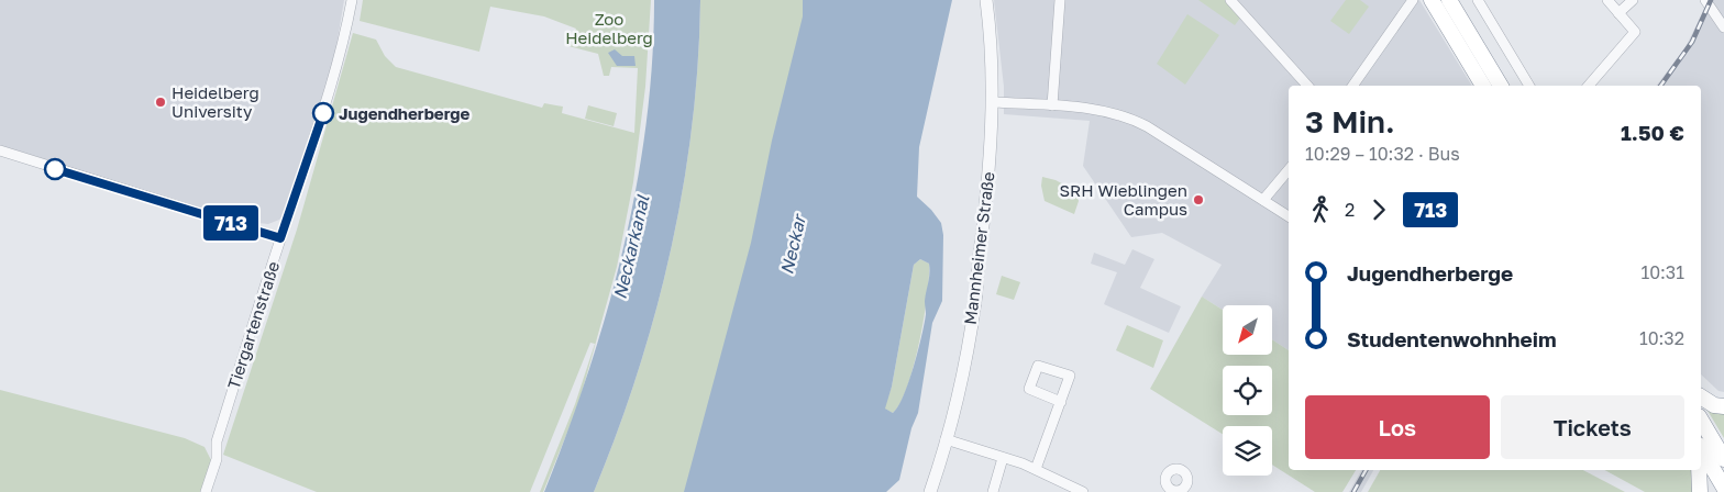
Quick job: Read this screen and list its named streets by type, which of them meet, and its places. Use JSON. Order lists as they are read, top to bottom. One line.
{"streets":{"street":["Mannheimer Straße","Tiergartenstraße"]},"water":["Neckar","Neckarkanal"],"parks":["Zoo Heidelberg"],"places":["Heidelberg University","Jugendherberge","SRH Wieblingen Campus"],"lines":["bus line 713"],"north":"bottom left","page":{"on_map":"713","heading":["3 Min.","10:29 – 10:32 · Bus","1.50 €"],"legs":["2","713"],"list":[{"name":"Jugendherberge","value":"10:31"},{"name":"Studentenwohnheim","value":"10:32"}],"buttons":["Los","Tickets"]}}
